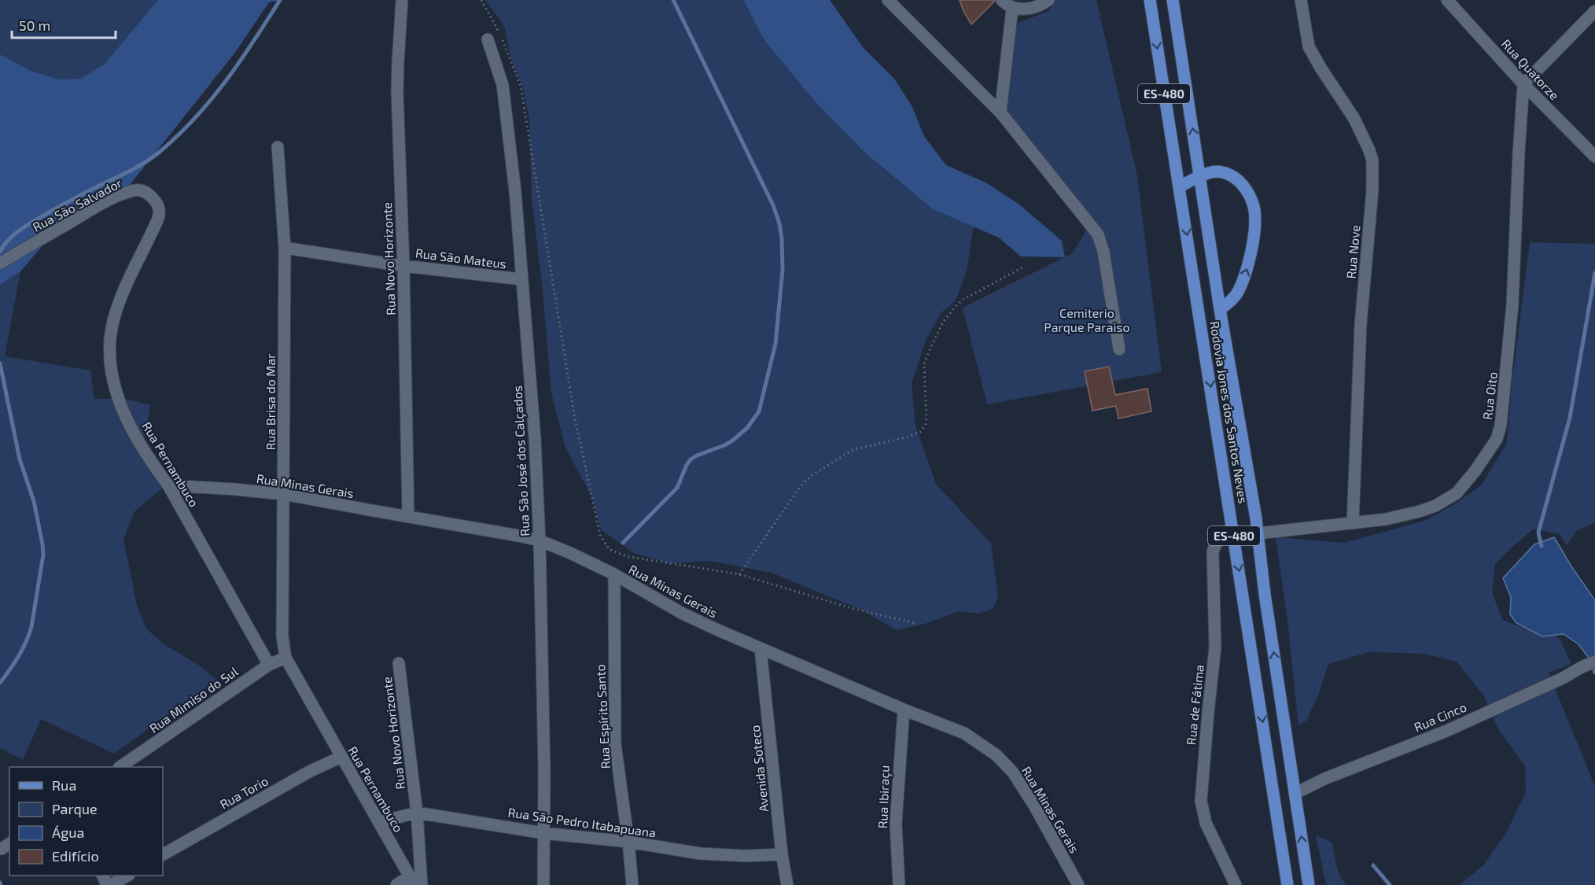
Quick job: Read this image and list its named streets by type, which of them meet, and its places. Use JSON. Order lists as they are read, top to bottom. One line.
{"streets":{"main road":["ES-480","Rodovia Jones dos Santos Neves"],"street":["Rua Quatorze","Rua São Salvador","Rua Nove","Rua São Mateus","Rua Novo Horizonte","Rua Oito","Rua Brisa do Mar","Rua São José dos Calçados","Rua Pernambuco","Rua Minas Gerais","Rua Mimiso do Sul","Rua de Fátima","Rua Espírito Santo","Rua Cinco","Avenida Soteco","Rua Torio","Rua Ibiraçu","Rua São Pedro Itabapuana"]},"crossings":[["Rua Quatorze","Rua Oito"],["Rua São Salvador","Rua Pernambuco"],["Rua Nove","Rua Oito"],["Rua São Mateus","Rua Novo Horizonte"],["Rua São Mateus","Rua Brisa do Mar"],["Rua São Mateus","Rua São José dos Calçados"],["Rua Novo Horizonte","Rua Minas Gerais"],["Rua Novo Horizonte","Rua São Pedro Itabapuana"],["Rua Oito","Rodovia Jones dos Santos Neves"],["Rua Brisa do Mar","Rua Pernambuco"],["Rua Brisa do Mar","Rua Minas Gerais"],["Rua Brisa do Mar","Rua Mimiso do Sul"],["Rodovia Jones dos Santos Neves","Rua de Fátima"],["Rodovia Jones dos Santos Neves","Rua Cinco"],["Rua São José dos Calçados","Rua Minas Gerais"],["Rua São José dos Calçados","Rua São Pedro Itabapuana"],["Rua Pernambuco","Rua Minas Gerais"],["Rua Pernambuco","Rua Mimiso do Sul"],["Rua Pernambuco","Rua Torio"],["Rua Pernambuco","Rua São Pedro Itabapuana"],["Rua Minas Gerais","Rua Espírito Santo"],["Rua Minas Gerais","Avenida Soteco"],["Rua Minas Gerais","Rua Ibiraçu"],["Rua Espírito Santo","Rua São Pedro Itabapuana"],["Avenida Soteco","Rua São Pedro Itabapuana"]],"parks":["Cemiterio Parque Paraiso"],"legend":["Rua","Parque","Água","Edifício"],"scale_bar":"50 m"}
